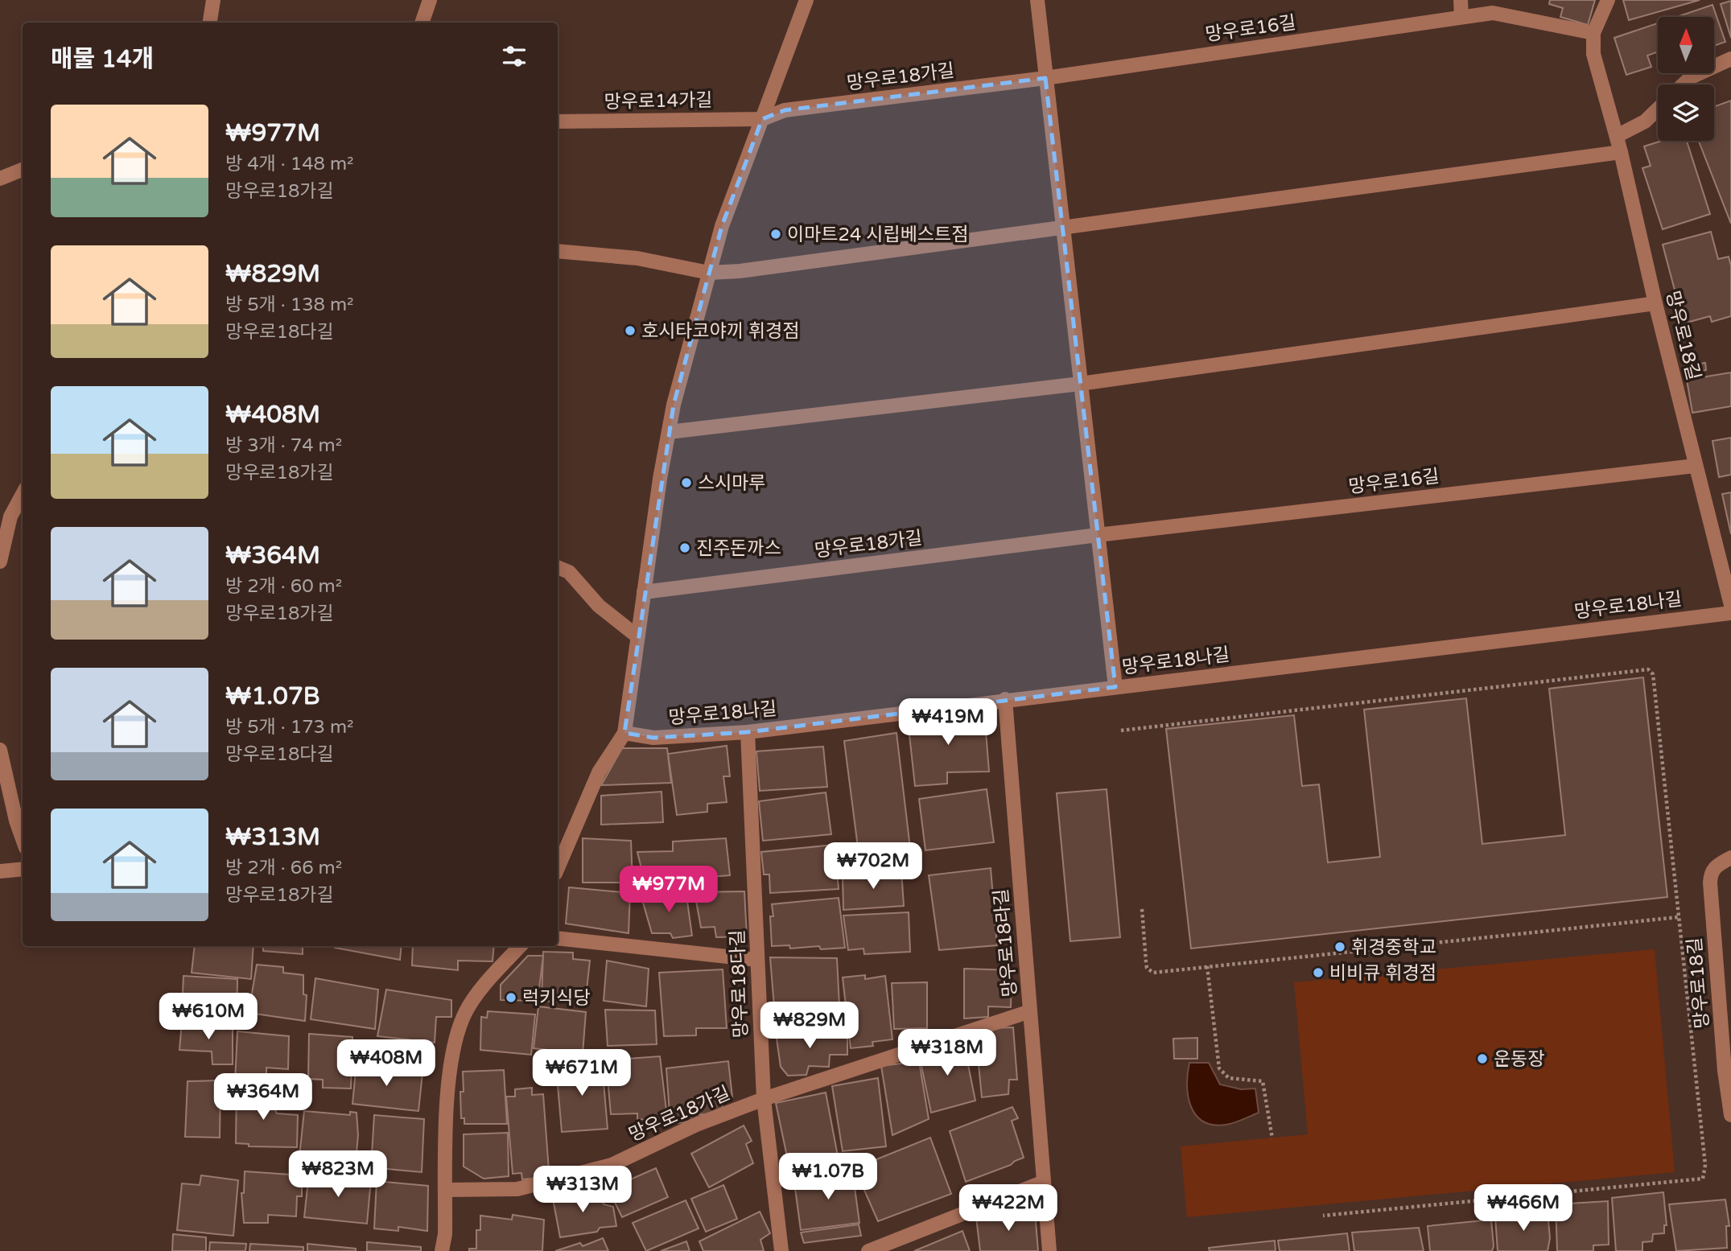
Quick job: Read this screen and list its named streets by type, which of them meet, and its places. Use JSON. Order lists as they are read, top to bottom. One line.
{"streets":{"street":["망우로16길","망우로18가길","망우로14가길","망우로18길","망우로18나길","망우로18라길","망우로18다길"]},"crossings":[["망우로16길","망우로18가길"],["망우로16길","망우로18길"],["망우로18가길","망우로14가길"],["망우로18가길","망우로18다길"],["망우로18나길","망우로18라길"],["망우로18나길","망우로18다길"]],"places":["이마트24 시립베스트점","호시타코야끼 휘경점","스시마루","진주돈까스","휘경중학교","비비큐 휘경점","럭키식당","운동장"],"north":"top","page":{"heading":"매물 14개","list":[{"name":"₩977M","note":"방 4개 · 148 m² · 망우로18가길"},{"name":"₩829M","note":"방 5개 · 138 m² · 망우로18다길"},{"name":"₩408M","note":"방 3개 · 74 m² · 망우로18가길"},{"name":"₩364M","note":"방 2개 · 60 m² · 망우로18가길"},{"name":"₩1.07B","note":"방 5개 · 173 m² · 망우로18다길"},{"name":"₩313M","note":"방 2개 · 66 m² · 망우로18가길"}],"price":["₩419M","₩702M","₩977M","₩610M","₩829M","₩318M","₩408M","₩671M","₩364M","₩823M","₩1.07B","₩313M","₩422M","₩466M"]}}
